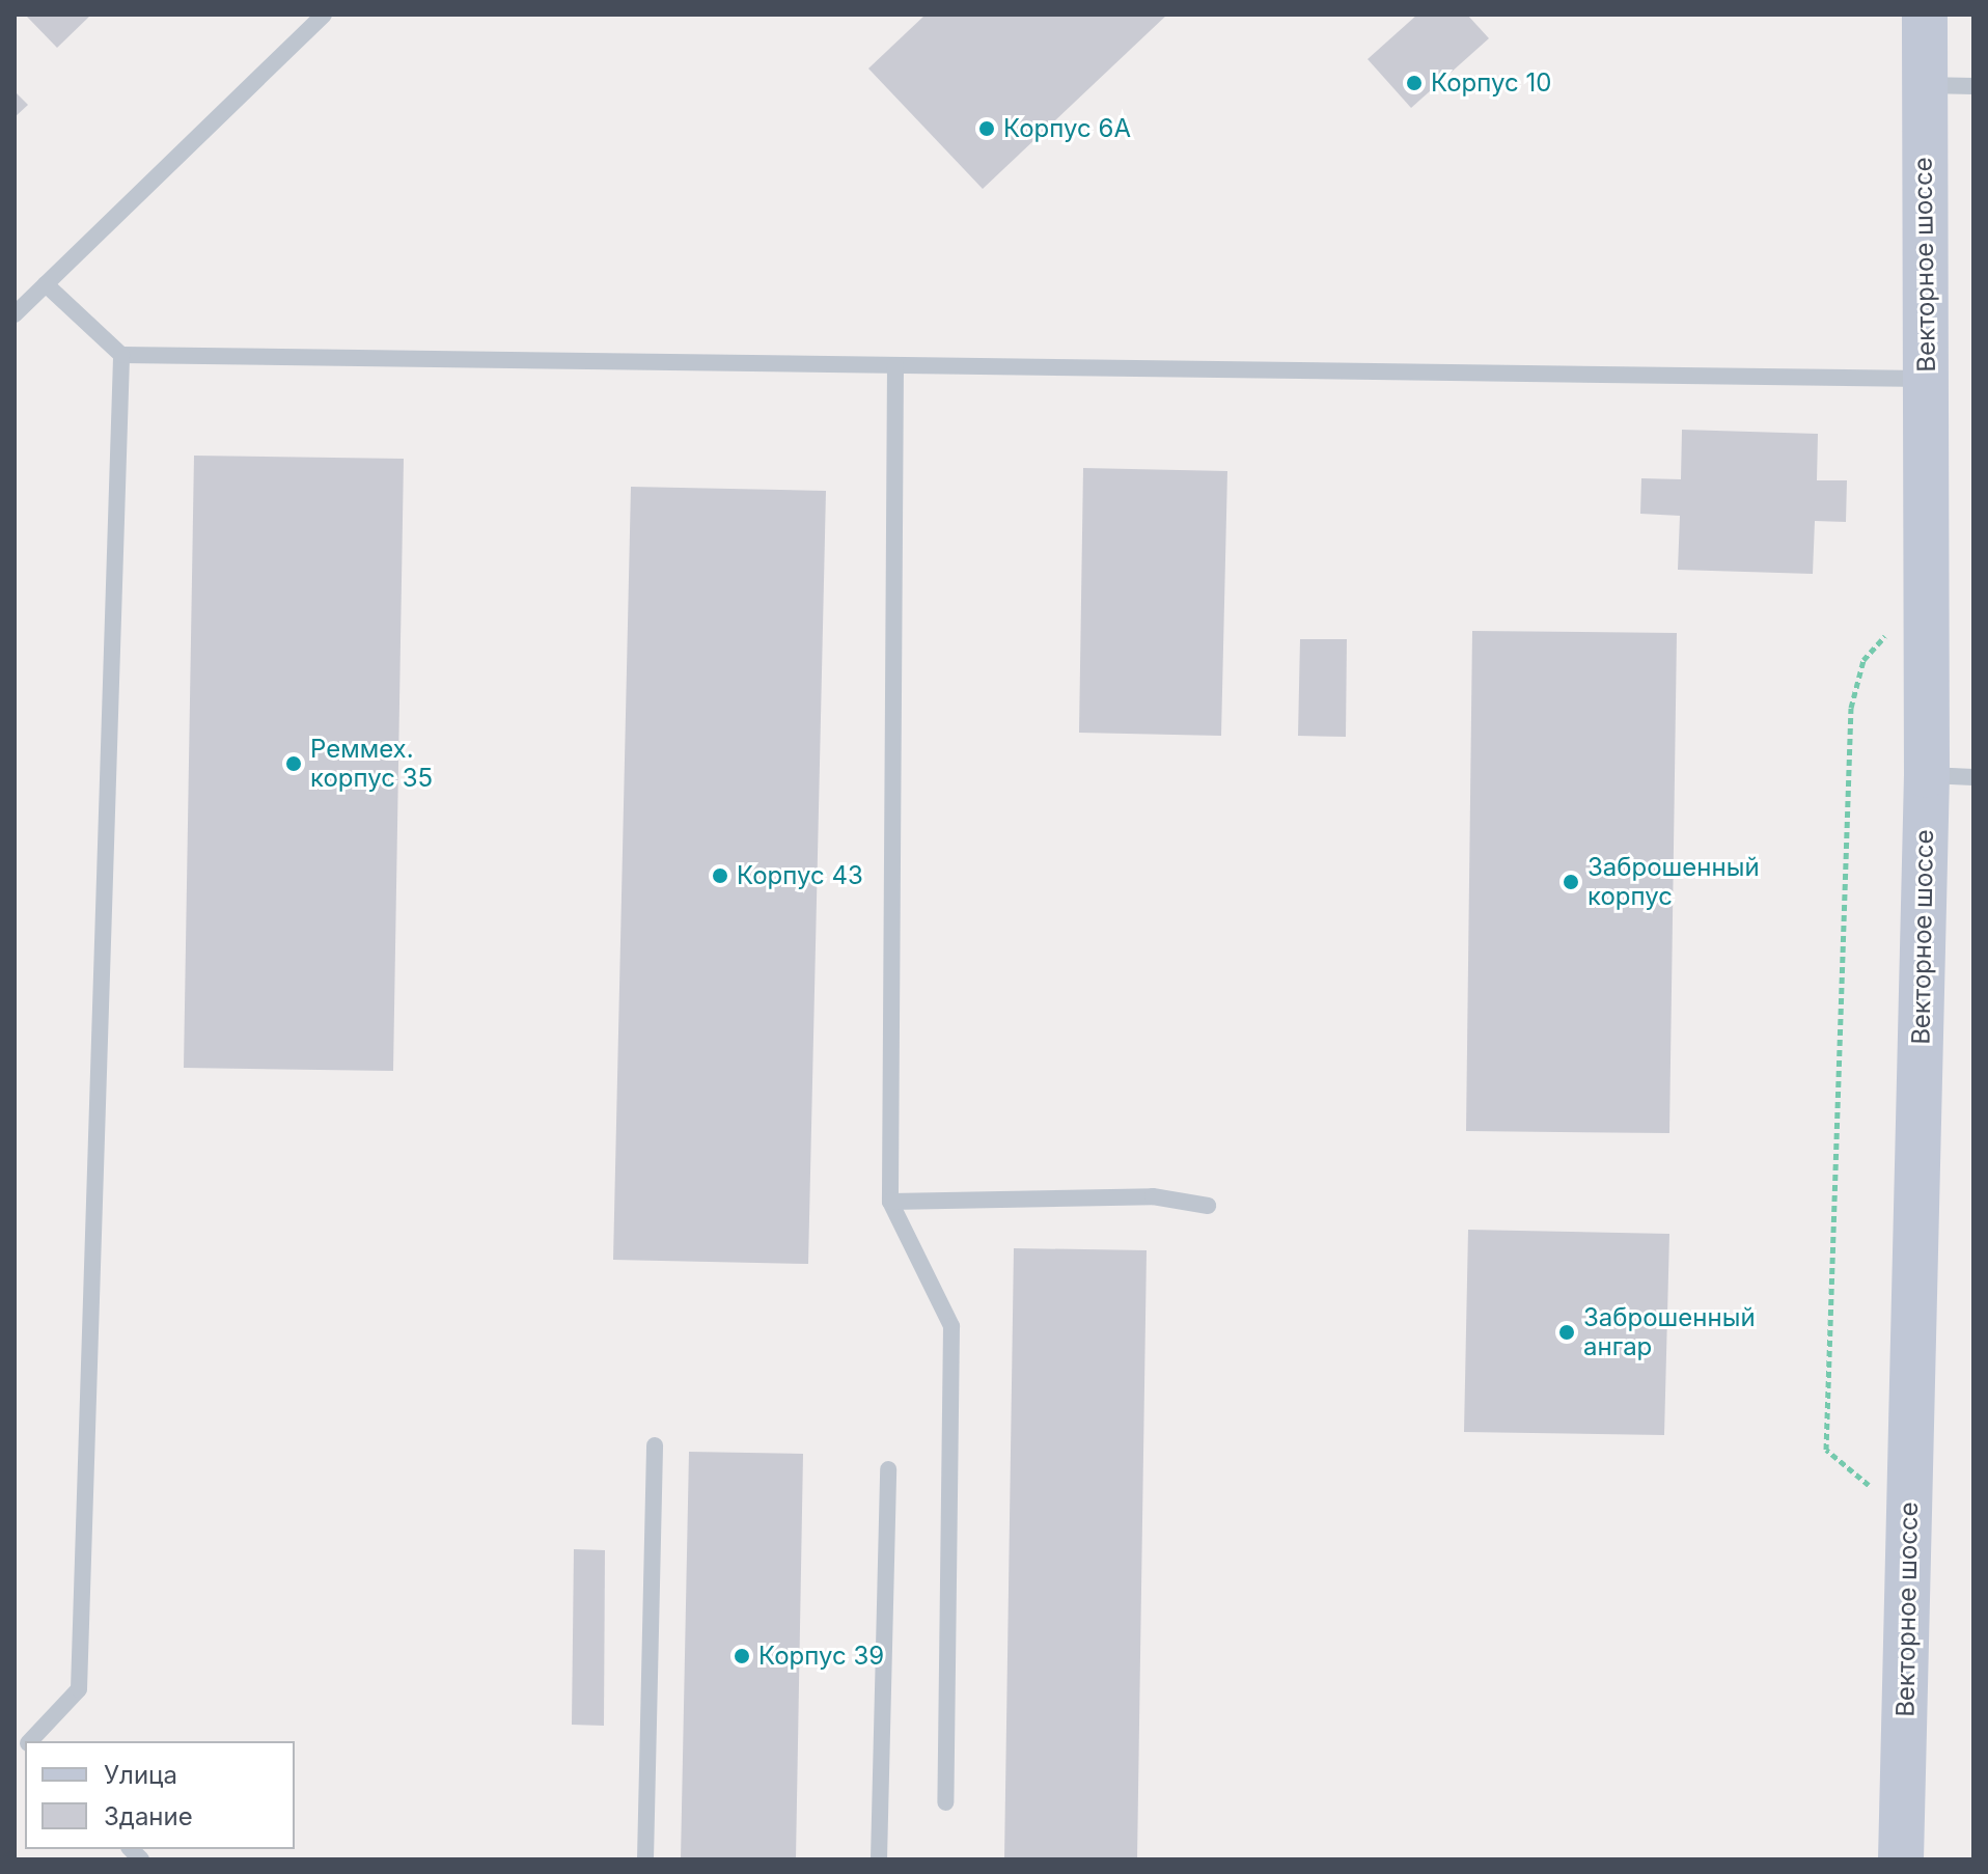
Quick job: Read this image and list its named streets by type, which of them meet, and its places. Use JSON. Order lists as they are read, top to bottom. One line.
{"streets":{"main road":["Векторное шоссе"]},"places":["Корпус 10","Корпус 6А","Реммех. корпус 35","Корпус 43","Заброшенный корпус","Заброшенный ангар","Корпус 39"],"legend":["Улица","Здание"]}
